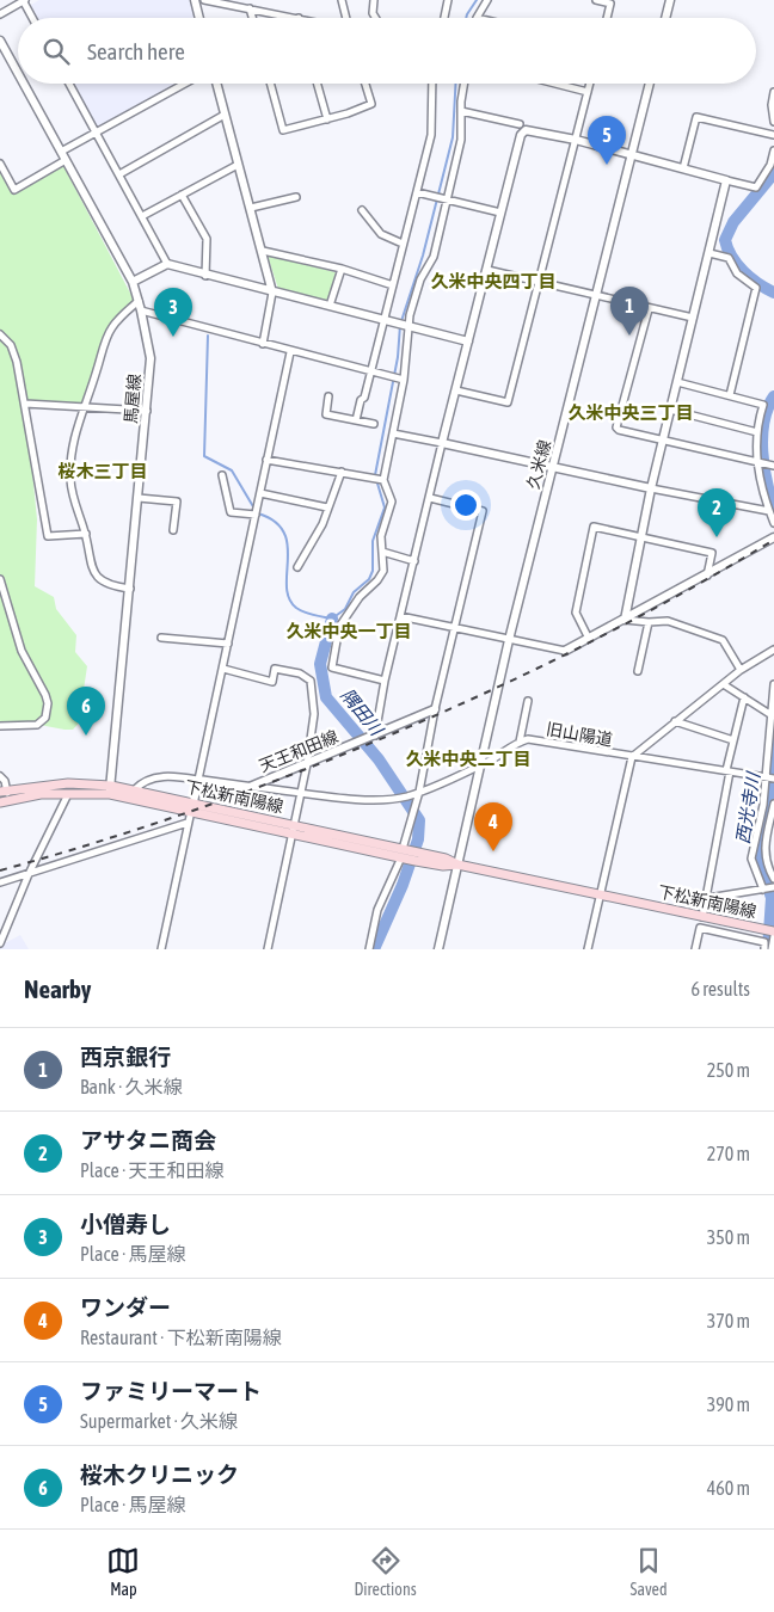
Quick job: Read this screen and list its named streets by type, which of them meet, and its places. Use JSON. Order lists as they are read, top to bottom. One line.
{"streets":{"main road":["下松新南陽線"],"street":["馬屋線","久米線","旧山陽道","天王和田線"]},"crossings":[["馬屋線","下松新南陽線"],["久米線","下松新南陽線"]],"districts":["久米中央四丁目","久米中央三丁目","桜木三丁目","久米中央一丁目","久米中央二丁目"],"water":["隅田川","西光寺川"],"page":{"search":"Search here","pins":["5","1","3","2","6","4"],"heading":["Nearby","6 results"],"list":[{"mark":"1","name":"西京銀行","note":"Bank · 久米線","value":"250 m"},{"mark":"2","name":"アサタニ商会","note":"Place · 天王和田線","value":"270 m"},{"mark":"3","name":"小僧寿し","note":"Place · 馬屋線","value":"350 m"},{"mark":"4","name":"ワンダー","note":"Restaurant · 下松新南陽線","value":"370 m"},{"mark":"5","name":"ファミリーマート","note":"Supermarket · 久米線","value":"390 m"},{"mark":"6","name":"桜木クリニック","note":"Place · 馬屋線","value":"460 m"}],"nav":["Map","Directions","Saved"]}}
